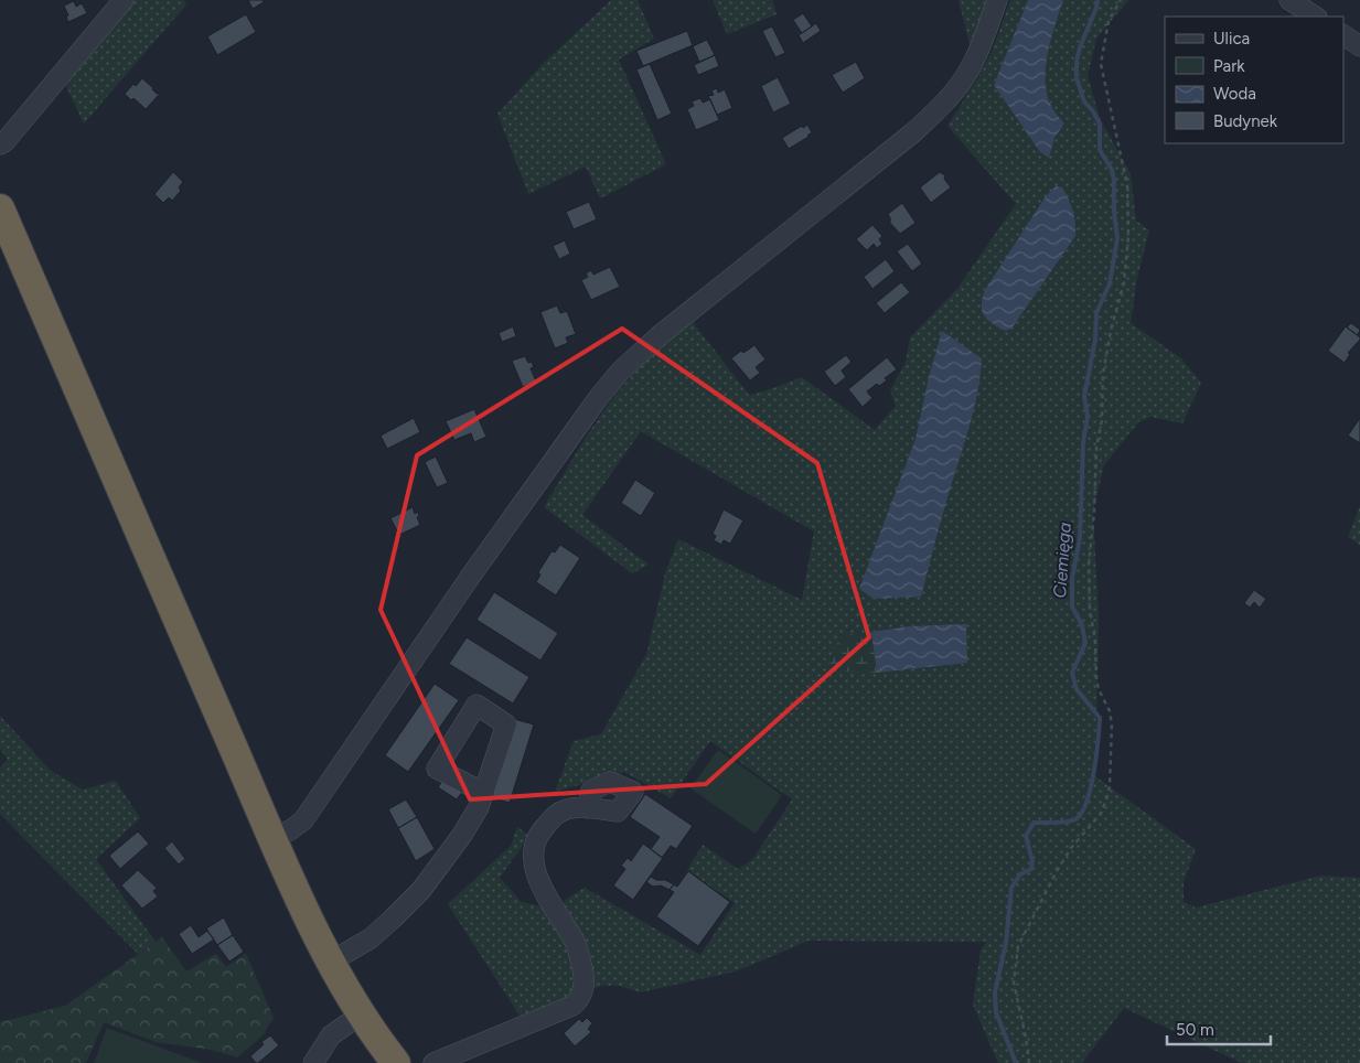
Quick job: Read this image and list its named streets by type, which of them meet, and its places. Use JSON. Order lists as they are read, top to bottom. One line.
{"water":["Ciemięga"],"legend":["Ulica","Park","Woda","Budynek"],"scale_bar":"50 m"}
